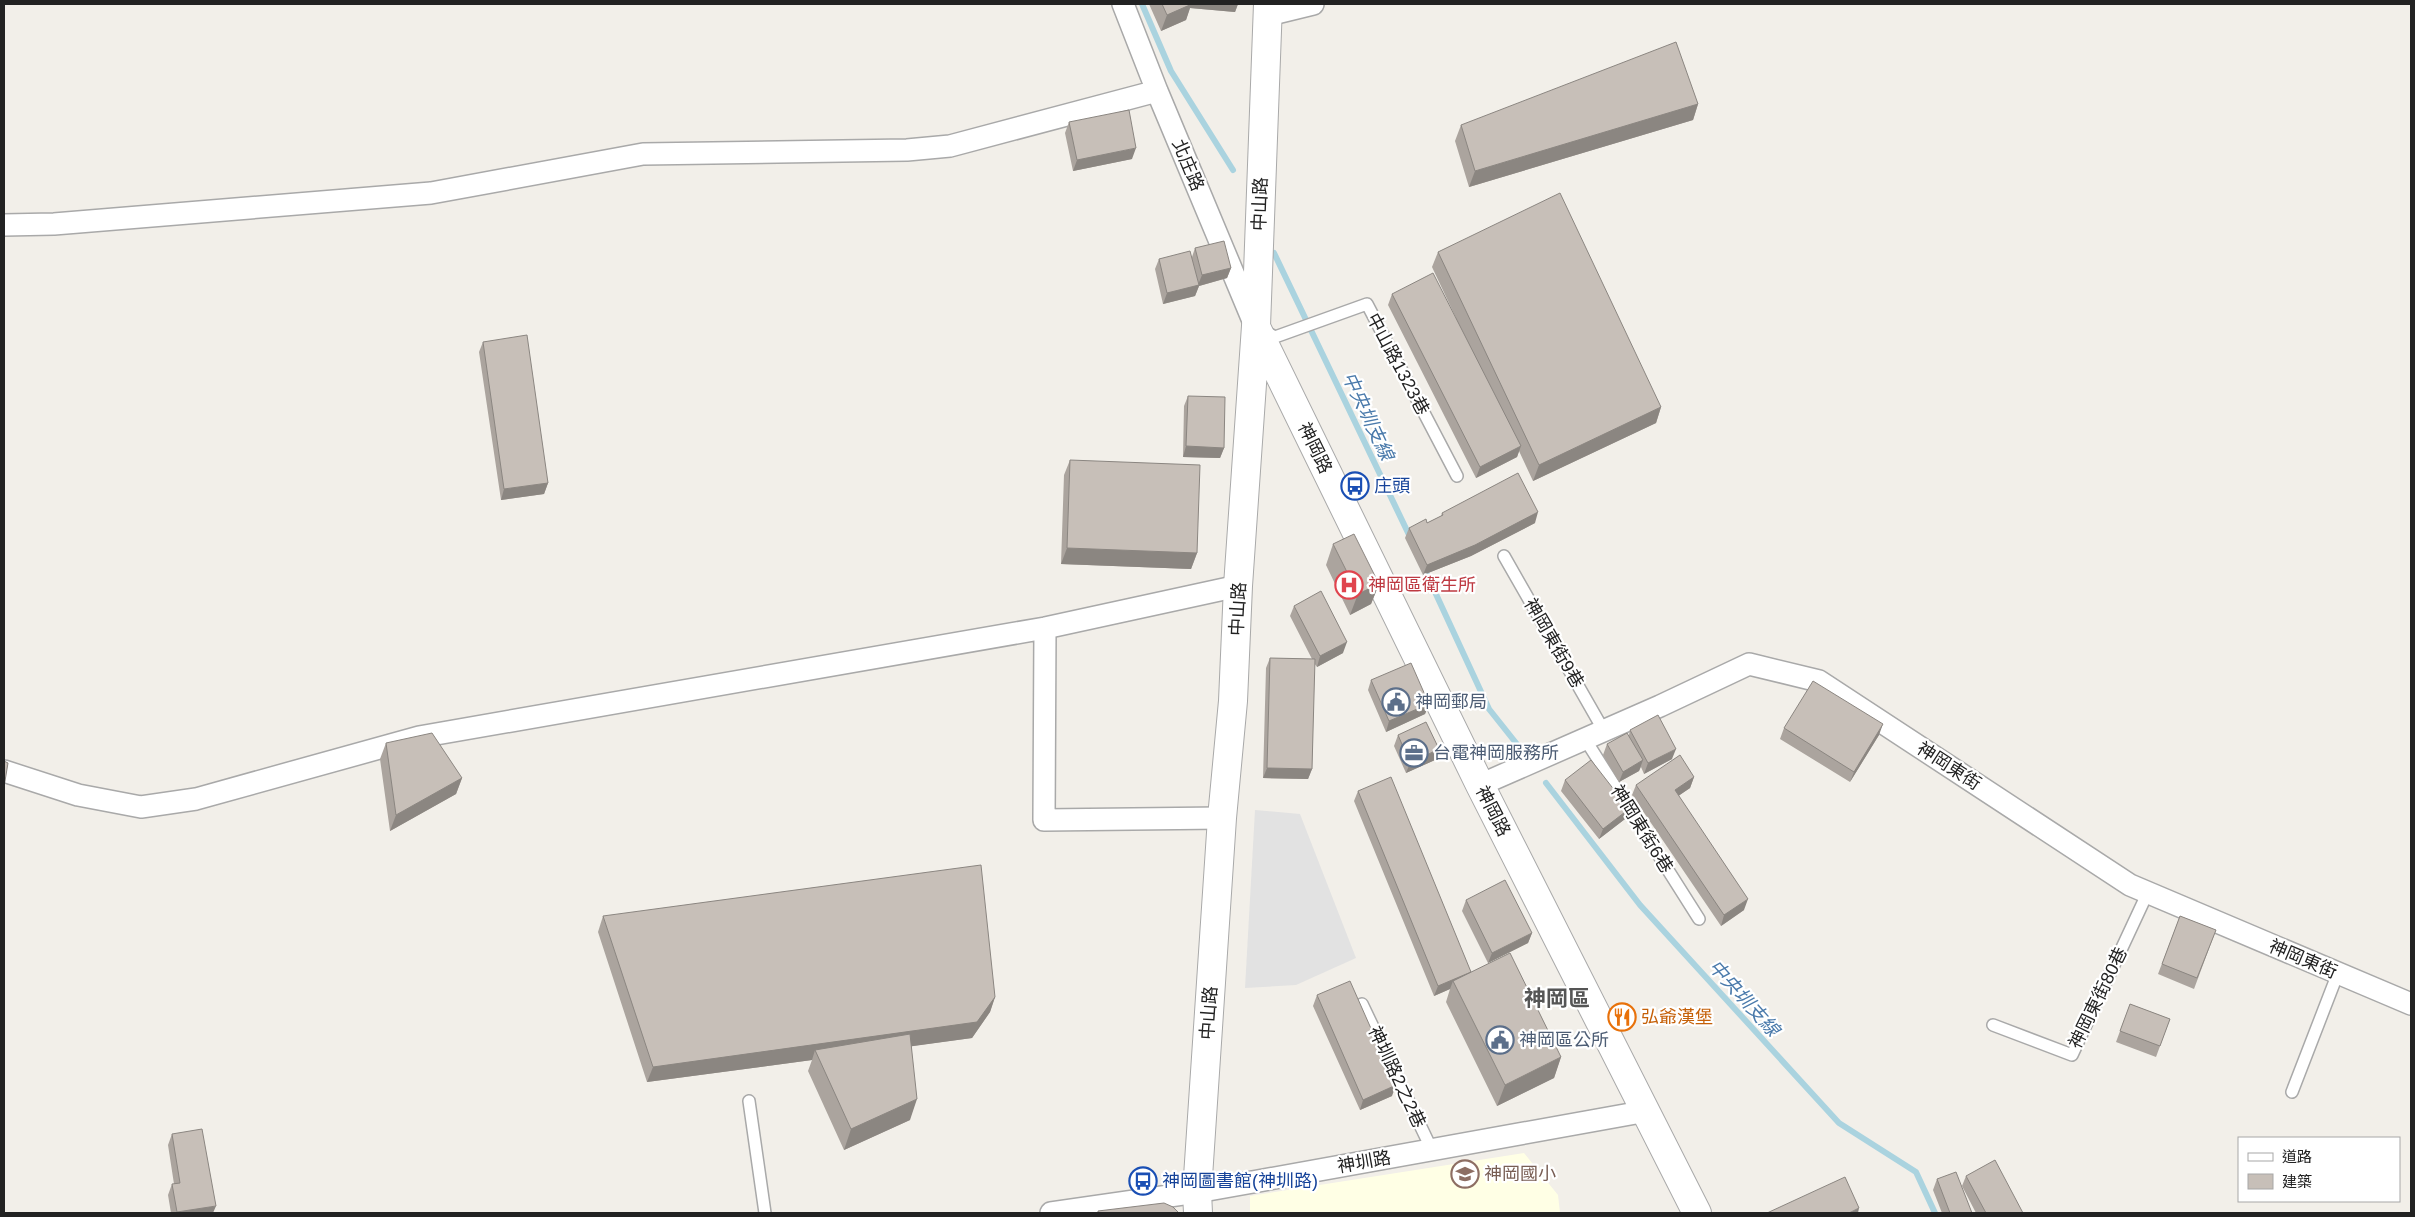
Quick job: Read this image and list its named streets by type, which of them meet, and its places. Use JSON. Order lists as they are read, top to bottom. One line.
{"streets":{"street":["北庄路","中山路","神岡路","神岡東街","神圳路"],"lane":["中山路1323巷","神岡東街9巷","神岡東街6巷","神岡東街80巷","神圳路2之2巷"]},"crossings":[["北庄路","中山路"],["北庄路","中山路1323巷"],["北庄路","神岡路"],["中山路","中山路1323巷"],["中山路","神岡路"],["中山路","神圳路"],["中山路1323巷","神岡路"],["神岡路","神岡東街"],["神岡路","神圳路"],["神岡東街9巷","神岡東街"],["神岡東街","神岡東街6巷"],["神岡東街","神岡東街80巷"],["神圳路2之2巷","神圳路"]],"districts":["神岡區"],"water":["中央圳支線"],"places":{"bus stop":["庄頭","神岡圖書館(神圳路)"],"hospital":["神岡區衛生所"],"public building":["神岡郵局","神岡區公所"],"office":["台電神岡服務所"],"restaurant":["弘爺漢堡"],"school or university":["神岡國小"]},"legend":["道路","建築"]}
